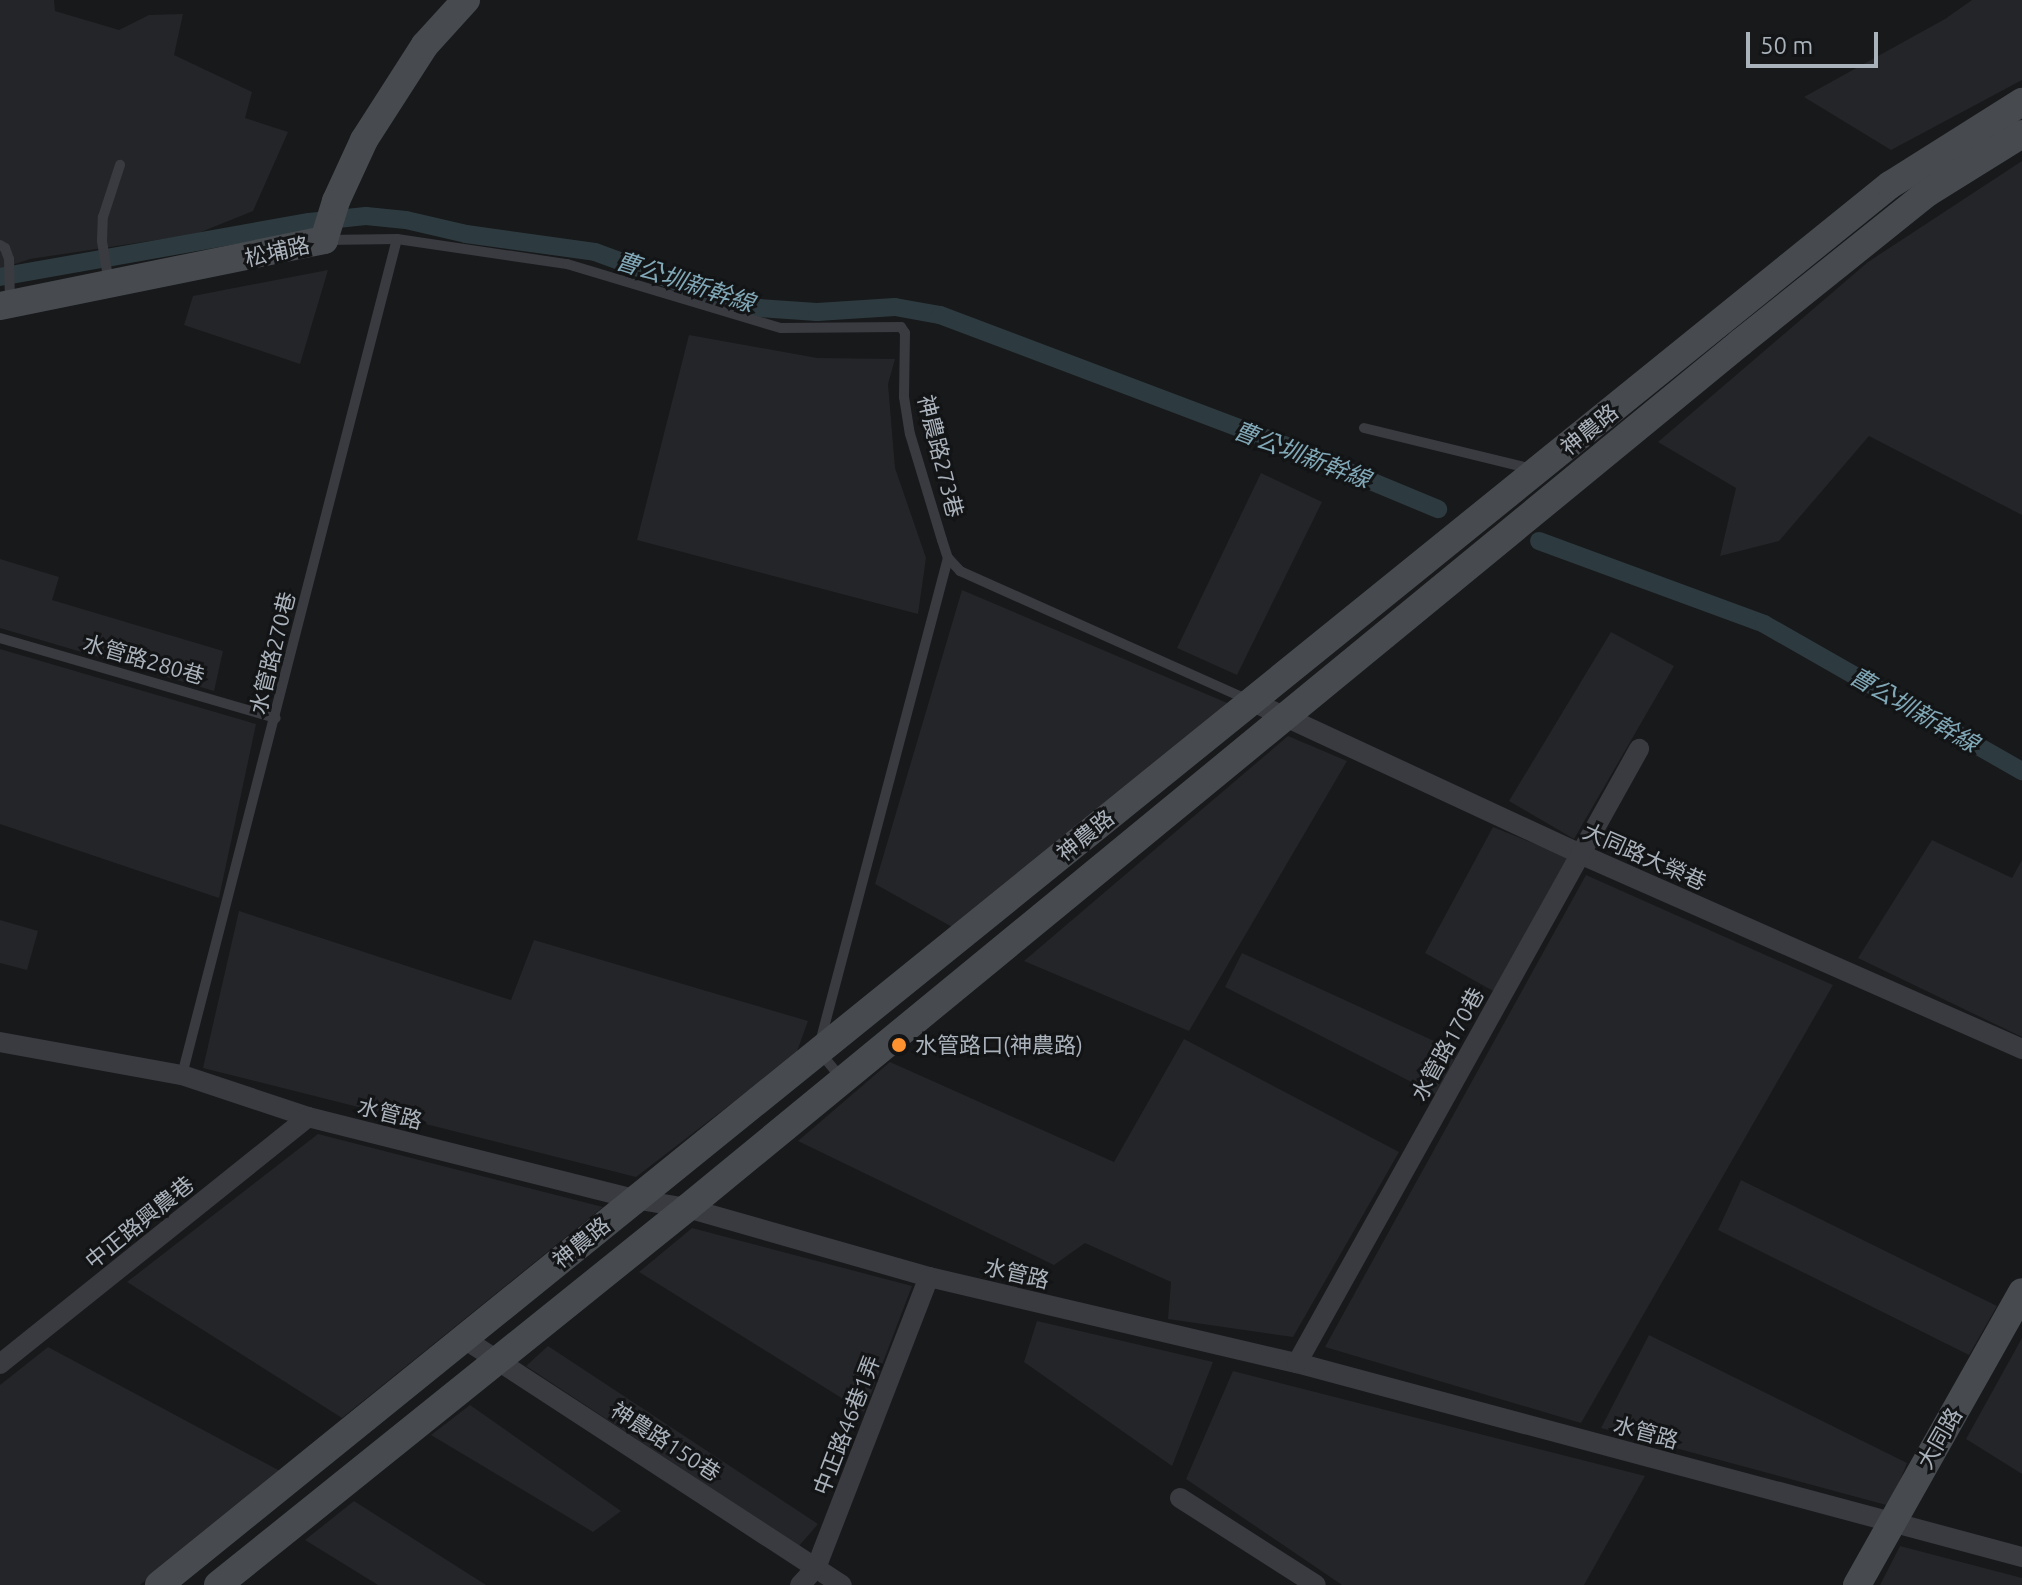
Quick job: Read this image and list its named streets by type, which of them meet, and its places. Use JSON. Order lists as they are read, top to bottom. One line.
{"streets":{"street":["松埔路","神農路","大同路大榮巷","水管路170巷","水管路","中正路興農巷","中正路46巷1弄","大同路","神農路150巷"],"lane":["神農路273巷","水管路270巷","水管路280巷"]},"crossings":[["松埔路","神農路273巷"],["神農路","大同路大榮巷"],["神農路","水管路"],["神農路","神農路150巷"],["神農路273巷","水管路270巷"],["水管路270巷","水管路280巷"],["水管路270巷","水管路"],["大同路大榮巷","水管路170巷"],["水管路170巷","水管路"],["水管路","中正路興農巷"],["水管路","中正路46巷1弄"],["水管路","大同路"],["中正路46巷1弄","神農路150巷"]],"water":["曹公圳新幹線"],"places":["水管路口(神農路)"],"scale_bar":"50 m"}
